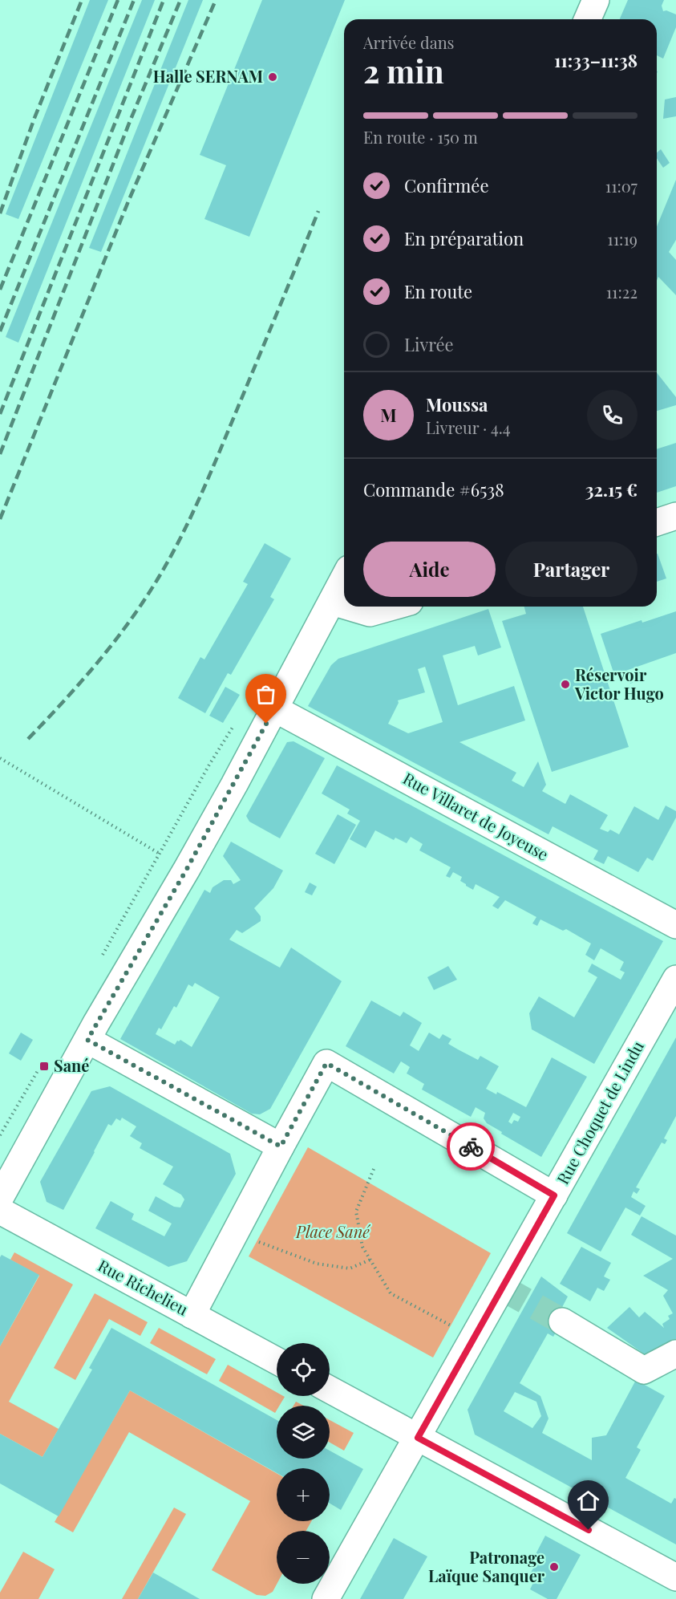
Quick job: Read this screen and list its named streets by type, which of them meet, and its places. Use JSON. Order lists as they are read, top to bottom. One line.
{"streets":{"street":["Rue Villaret de Joyeuse","Rue Choquet de Lindu","Rue Richelieu"]},"parks":["Place Sané"],"places":{"other":["Halle SERNAM","Réservoir Victor Hugo","Patronage Laïque Sanquer"],"transit":["Sané"]},"page":{"heading":["2 min","Arrivée dans","11:33–11:38"],"panel":["Moussa","Livreur · 4.4","Commande #6538","32.15 €"],"bar":"En route · 150 m","list":[["Confirmée","11:07"],["En préparation","11:19"],["En route","11:22"],"Livrée"],"round":"M","buttons":["Aide","Partager"],"map_buttons":["+","−"]}}
